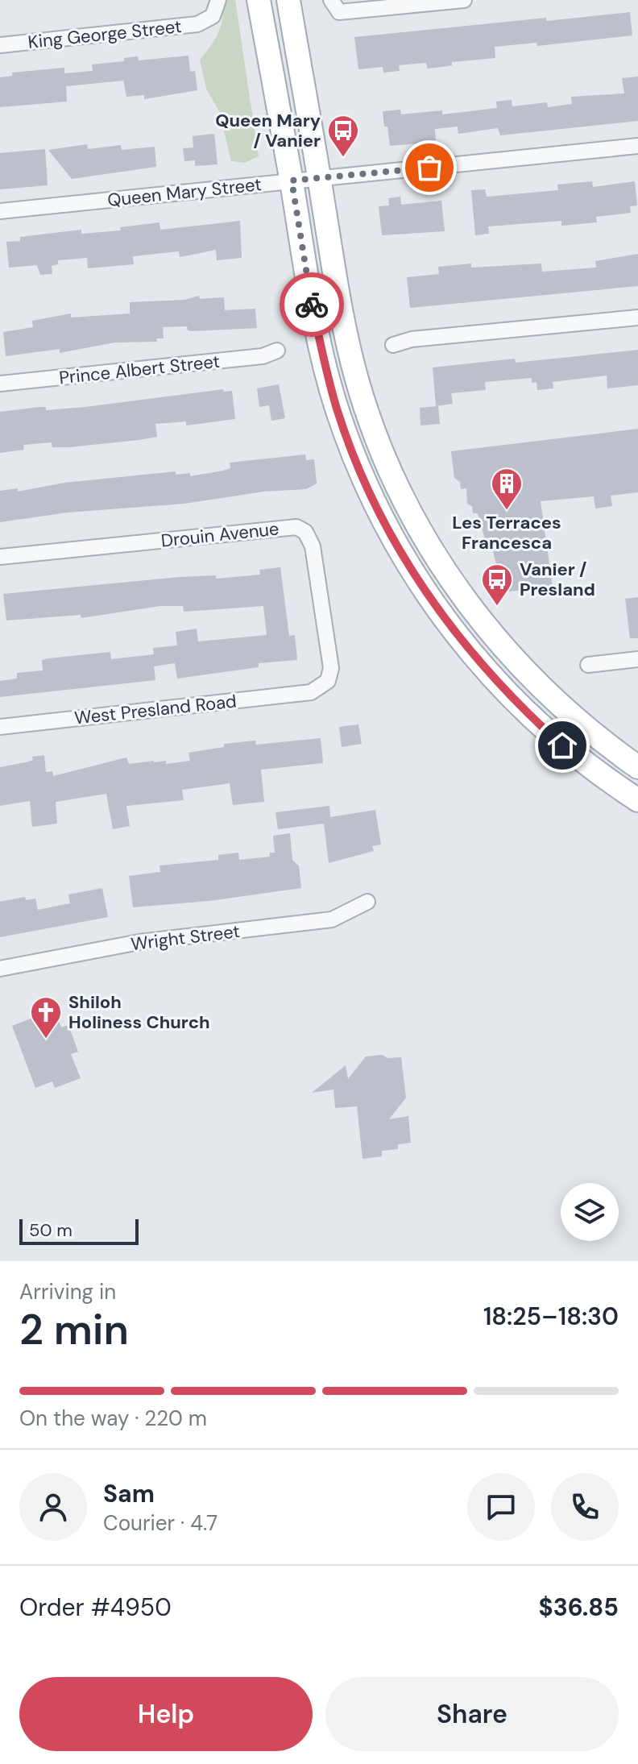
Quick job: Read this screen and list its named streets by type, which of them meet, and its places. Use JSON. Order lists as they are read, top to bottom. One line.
{"streets":{"street":["King George Street","Queen Mary Street","Prince Albert Street","Drouin Avenue","West Presland Road","Wright Street"]},"crossings":[["Drouin Avenue","West Presland Road"]],"places":{"bus stop":["Queen Mary / Vanier","Vanier / Presland"],"building":["Les Terraces Francesca"],"church":["Shiloh Holiness Church"]},"scale_bar":"50 m","page":{"scale":"50 m","heading":["2 min","Arriving in","18:25–18:30"],"panel":["Sam","Courier · 4.7","Order #4950","$36.85"],"bar":"On the way · 220 m","buttons":["Help","Share"]}}
